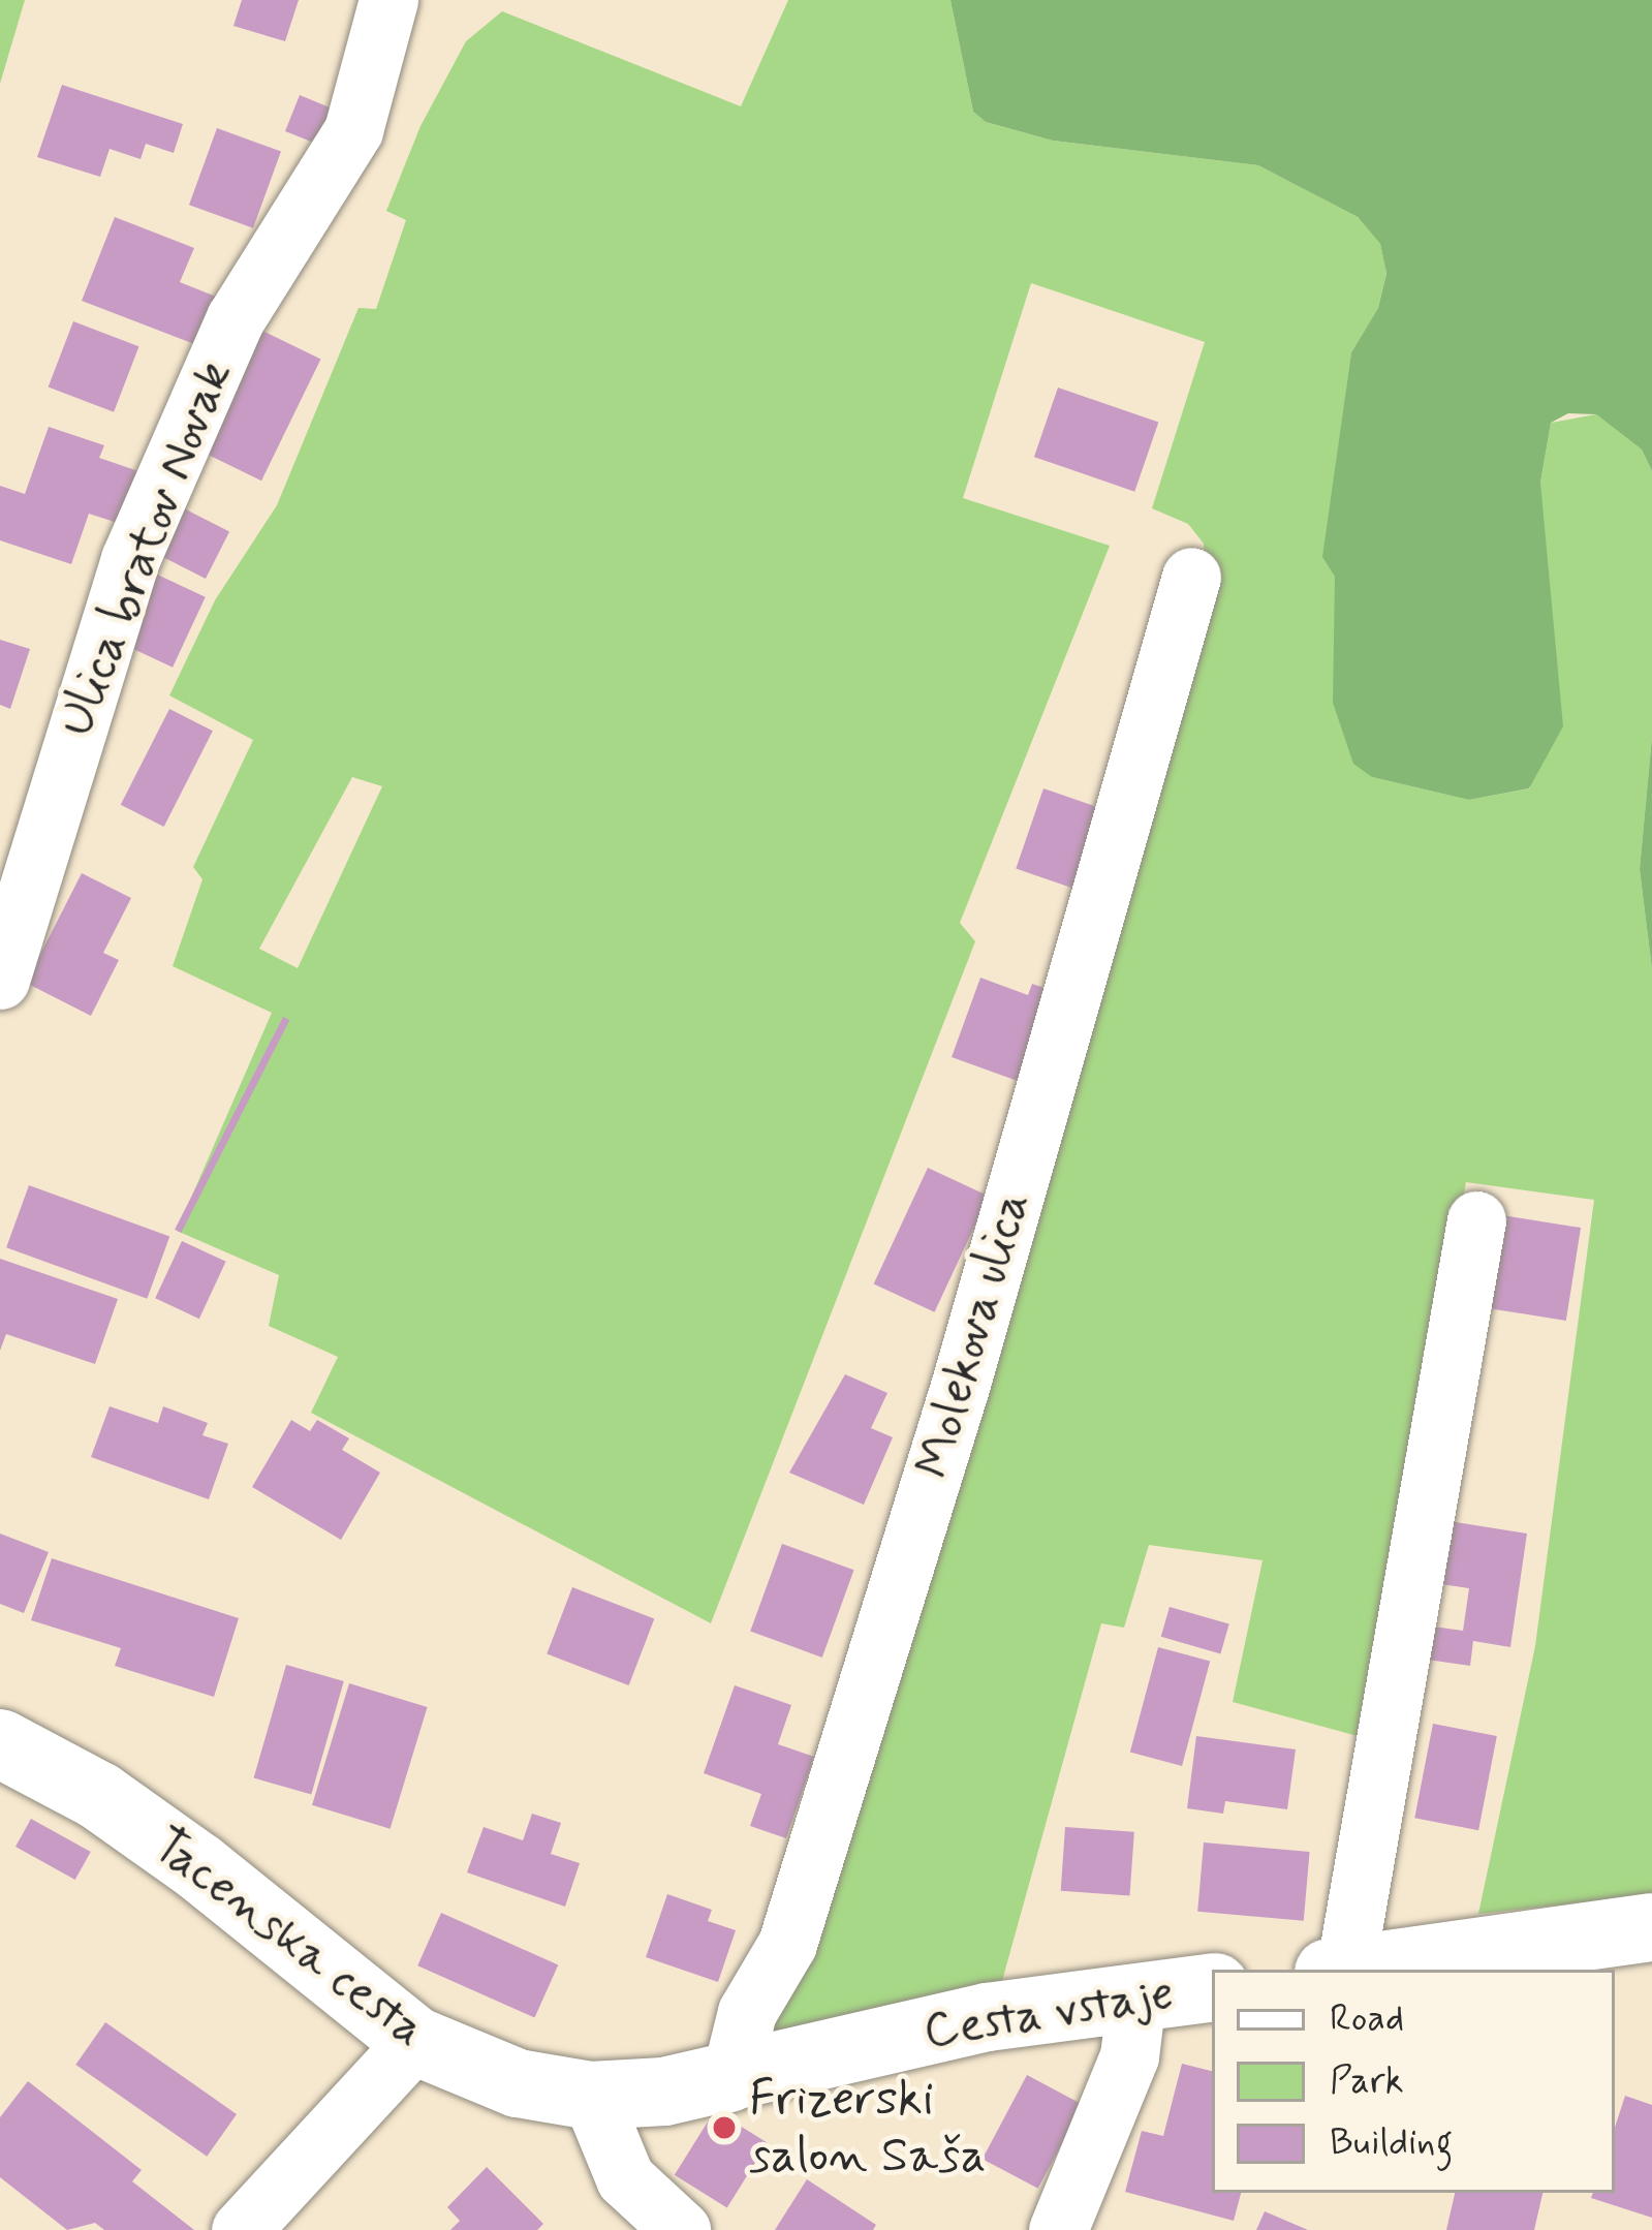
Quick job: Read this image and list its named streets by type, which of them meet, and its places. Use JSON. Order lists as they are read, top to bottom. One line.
{"streets":{"main road":["Tacenska cesta","Cesta vstaje"],"street":["Ulica bratov Novak","Molekova ulica"]},"crossings":[["Molekova ulica","Cesta vstaje"],["Tacenska cesta","Cesta vstaje"]],"places":["Frizerski salon Saša"],"legend":["Road","Park","Building"]}
